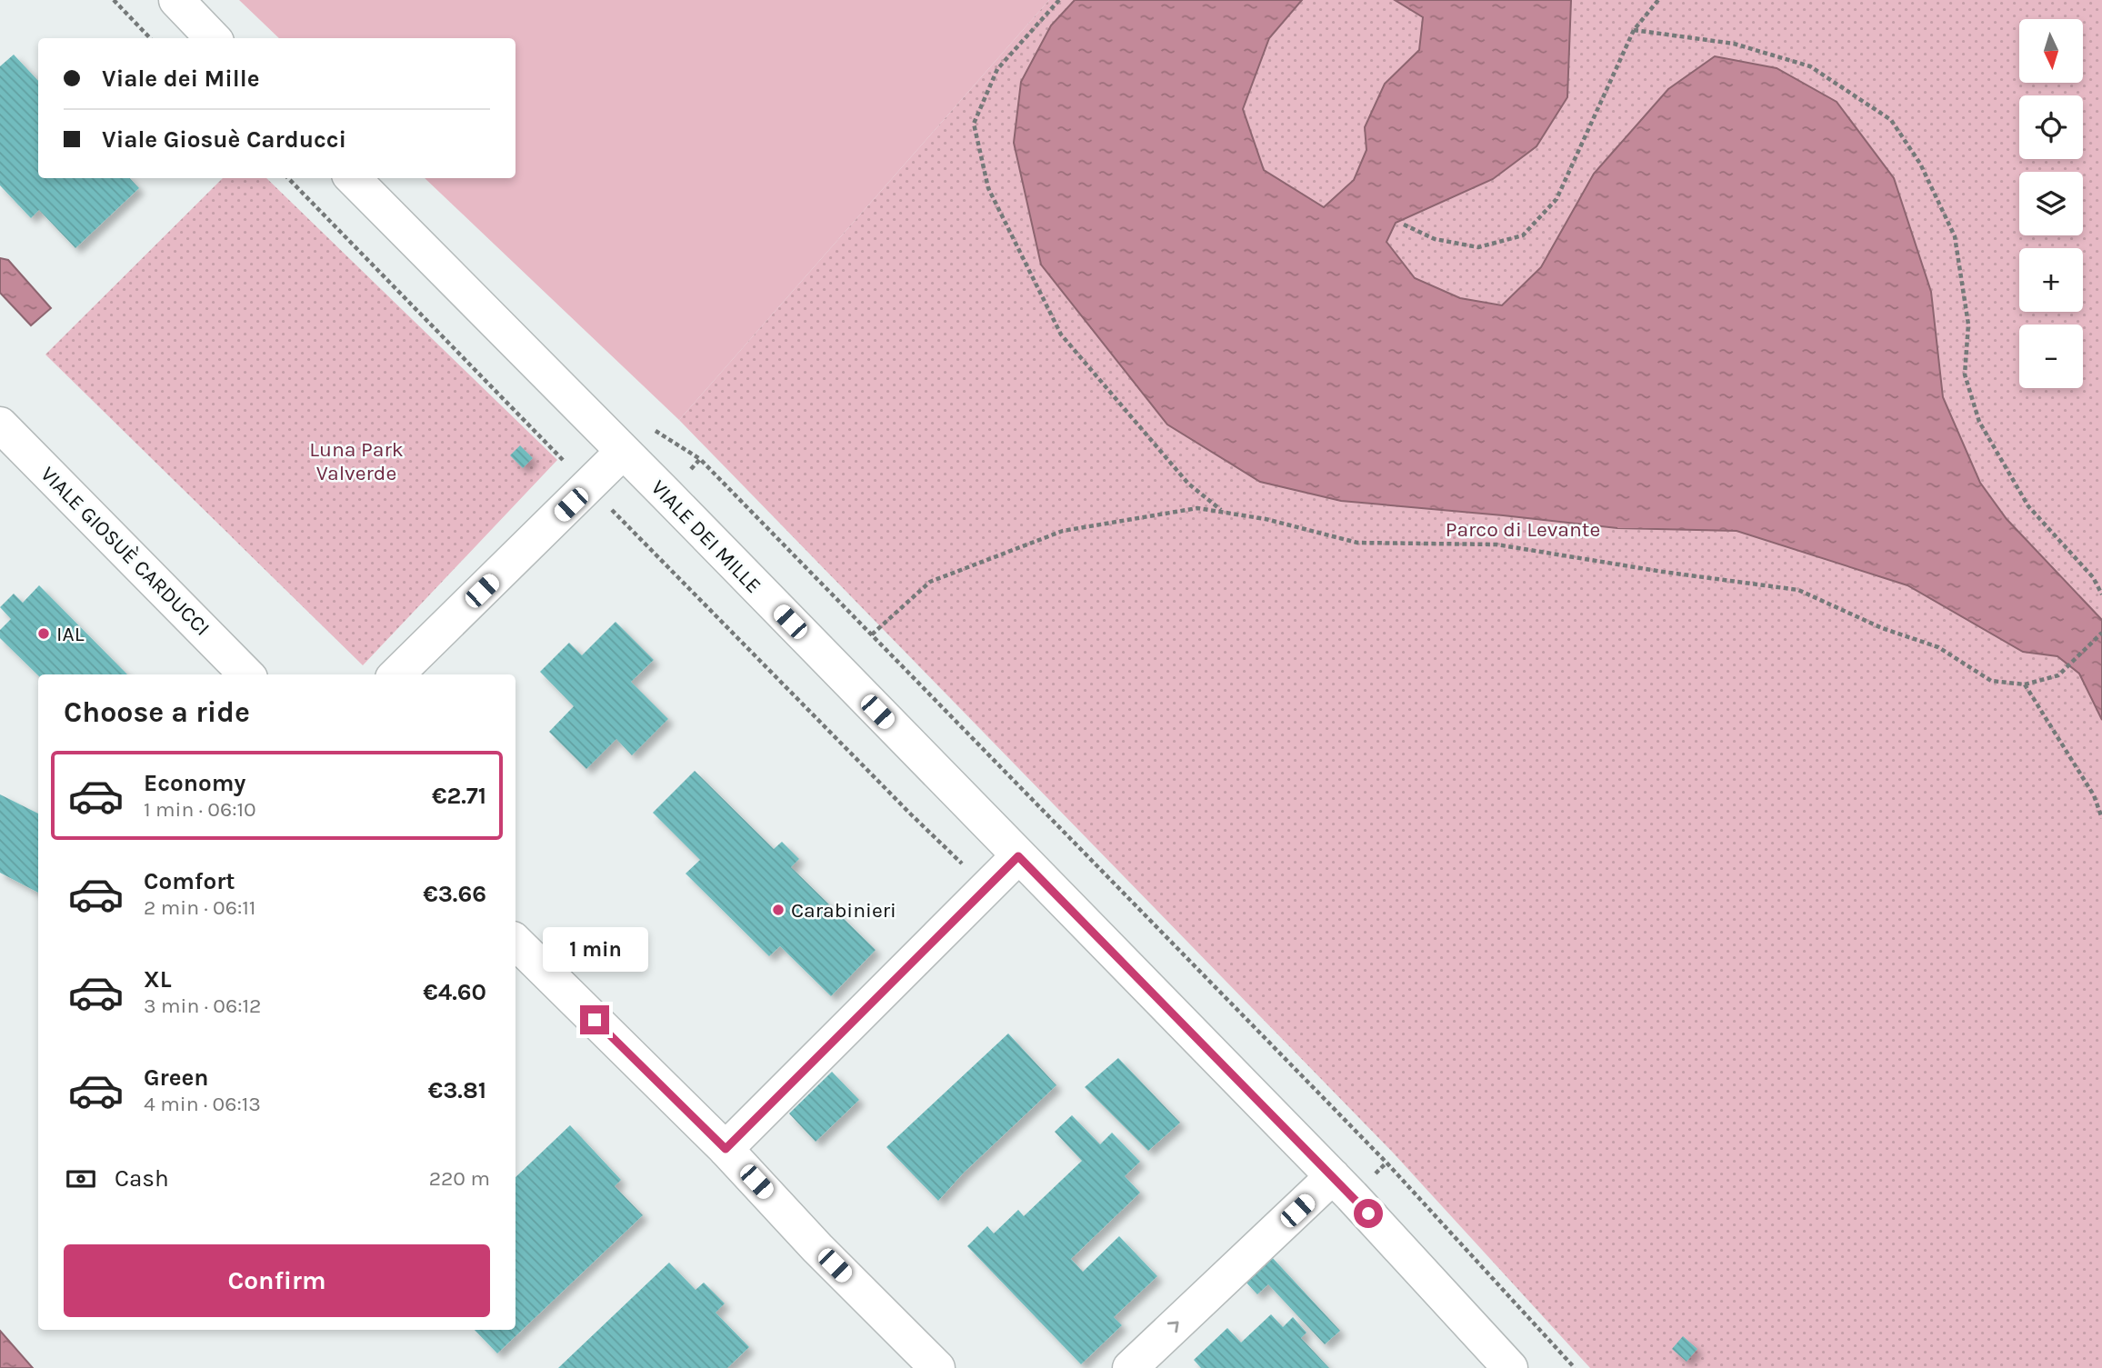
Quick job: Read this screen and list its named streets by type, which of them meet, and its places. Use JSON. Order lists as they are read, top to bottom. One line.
{"streets":{"street":["VIALE DEI MILLE","VIALE GIOSUÈ CARDUCCI"]},"parks":["Luna Park Valverde","Parco di Levante"],"places":["IAL","Carabinieri"],"north":"bottom","page":{"map_buttons":["+","−"],"banner":["Viale dei Mille","Viale Giosuè Carducci"],"heading":"Choose a ride","list":[{"name":"Economy","note":"1 min · 06:10","value":"€2.71"},{"name":"Comfort","note":"2 min · 06:11","value":"€3.66"},{"name":"XL","note":"3 min · 06:12","value":"€4.60"},{"name":"Green","note":"4 min · 06:13","value":"€3.81"}],"bubble":"1 min","pay":["Cash","220 m"],"buttons":"Confirm"}}
